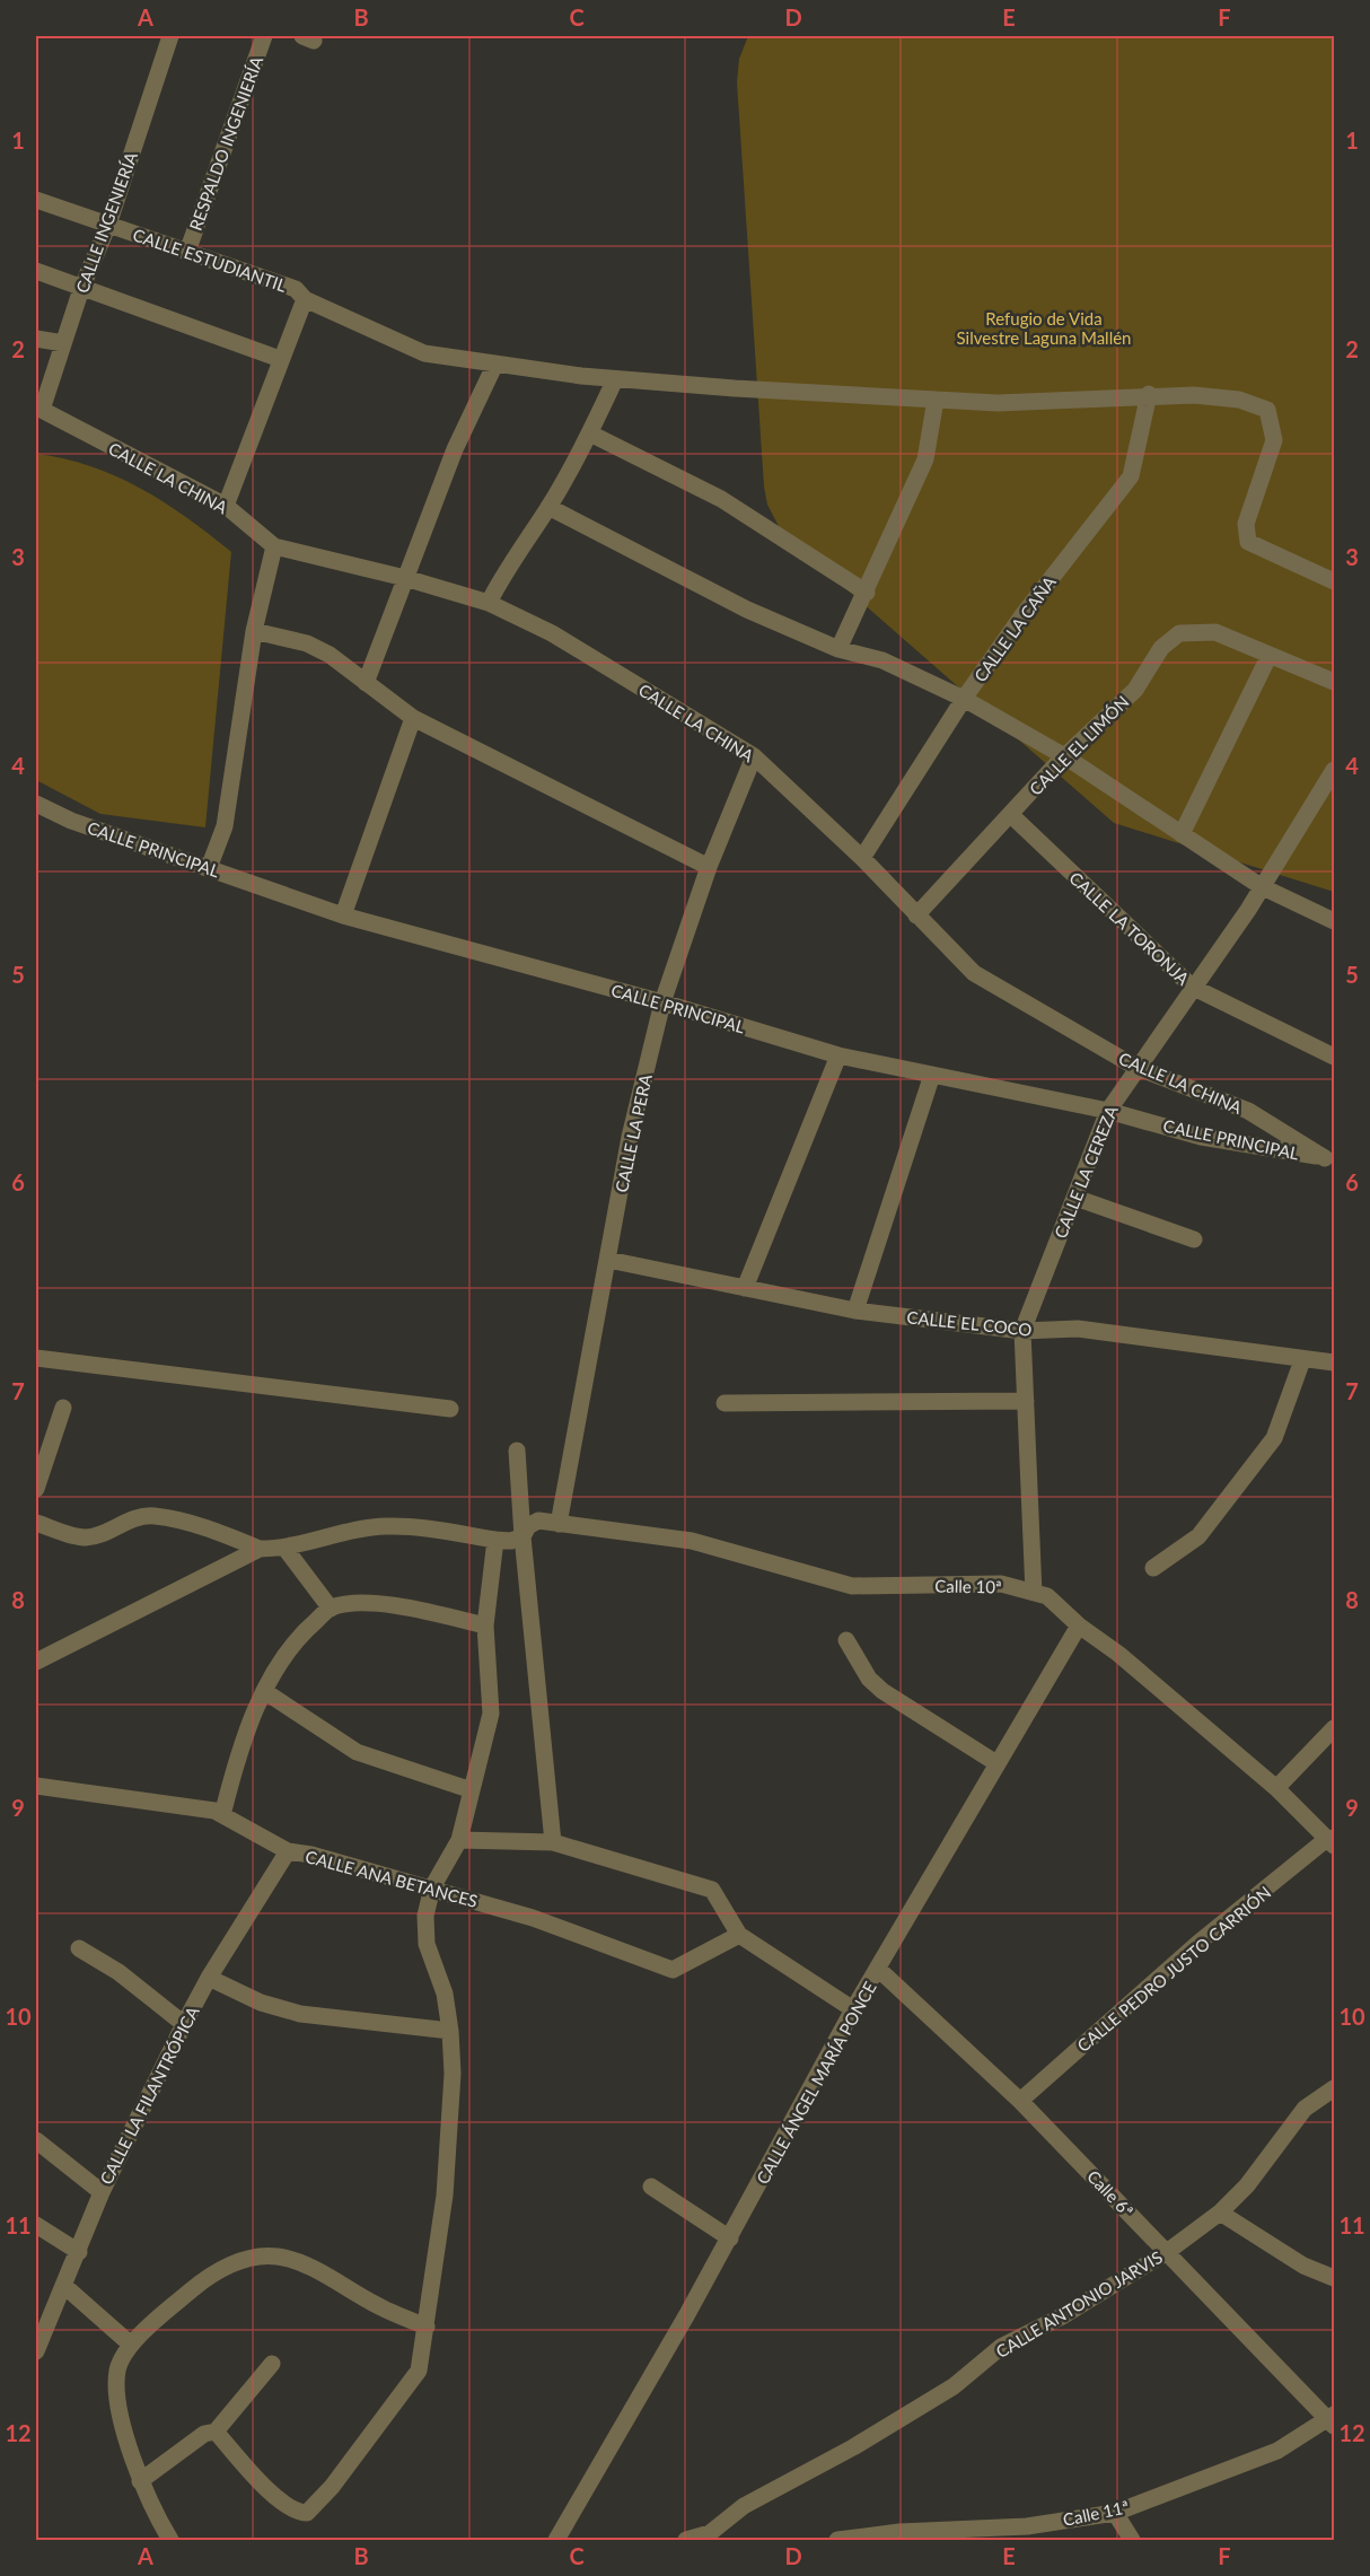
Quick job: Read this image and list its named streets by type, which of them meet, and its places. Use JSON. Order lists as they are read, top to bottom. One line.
{"streets":{"street":["RESPALDO INGENIERÍA","CALLE INGENIERÍA","CALLE ESTUDIANTIL","CALLE LA CHINA","CALLE LA CAÑA","CALLE EL LIMÓN","CALLE PRINCIPAL","CALLE LA TORONJA","CALLE LA PERA","CALLE LA CEREZA","CALLE EL COCO","Calle 10ª","CALLE ANA BETANCES","CALLE PEDRO JUSTO CARRIÓN","CALLE ÁNGEL MARÍA PONCE","CALLE LA FILANTRÓPICA","Calle 6ª","CALLE ANTONIO JARVIS","Calle 11ª"]},"crossings":[["RESPALDO INGENIERÍA","CALLE ESTUDIANTIL"],["CALLE INGENIERÍA","CALLE ESTUDIANTIL"],["CALLE INGENIERÍA","CALLE LA CHINA"],["CALLE ESTUDIANTIL","CALLE LA CAÑA"],["CALLE LA CHINA","CALLE LA CAÑA"],["CALLE LA CHINA","CALLE EL LIMÓN"],["CALLE LA CHINA","CALLE PRINCIPAL"],["CALLE LA CHINA","CALLE LA PERA"],["CALLE LA CHINA","CALLE LA CEREZA"],["CALLE EL LIMÓN","CALLE LA TORONJA"],["CALLE PRINCIPAL","CALLE LA PERA"],["CALLE PRINCIPAL","CALLE LA CEREZA"],["CALLE LA TORONJA","CALLE LA CEREZA"],["CALLE LA PERA","CALLE EL COCO"],["CALLE LA PERA","Calle 10ª"],["CALLE LA CEREZA","CALLE EL COCO"],["CALLE LA CEREZA","Calle 10ª"],["Calle 10ª","CALLE PEDRO JUSTO CARRIÓN"],["Calle 10ª","CALLE ÁNGEL MARÍA PONCE"],["CALLE ANA BETANCES","CALLE LA FILANTRÓPICA"],["CALLE PEDRO JUSTO CARRIÓN","Calle 6ª"],["CALLE ÁNGEL MARÍA PONCE","Calle 6ª"],["Calle 6ª","CALLE ANTONIO JARVIS"],["Calle 6ª","Calle 11ª"]],"parks":["Refugio de Vida Silvestre Laguna Mallén"],"grid":{"columns":["A","B","C","D","E","F"],"rows":["1","2","3","4","5","6","7","8","9","10","11","12"]}}
